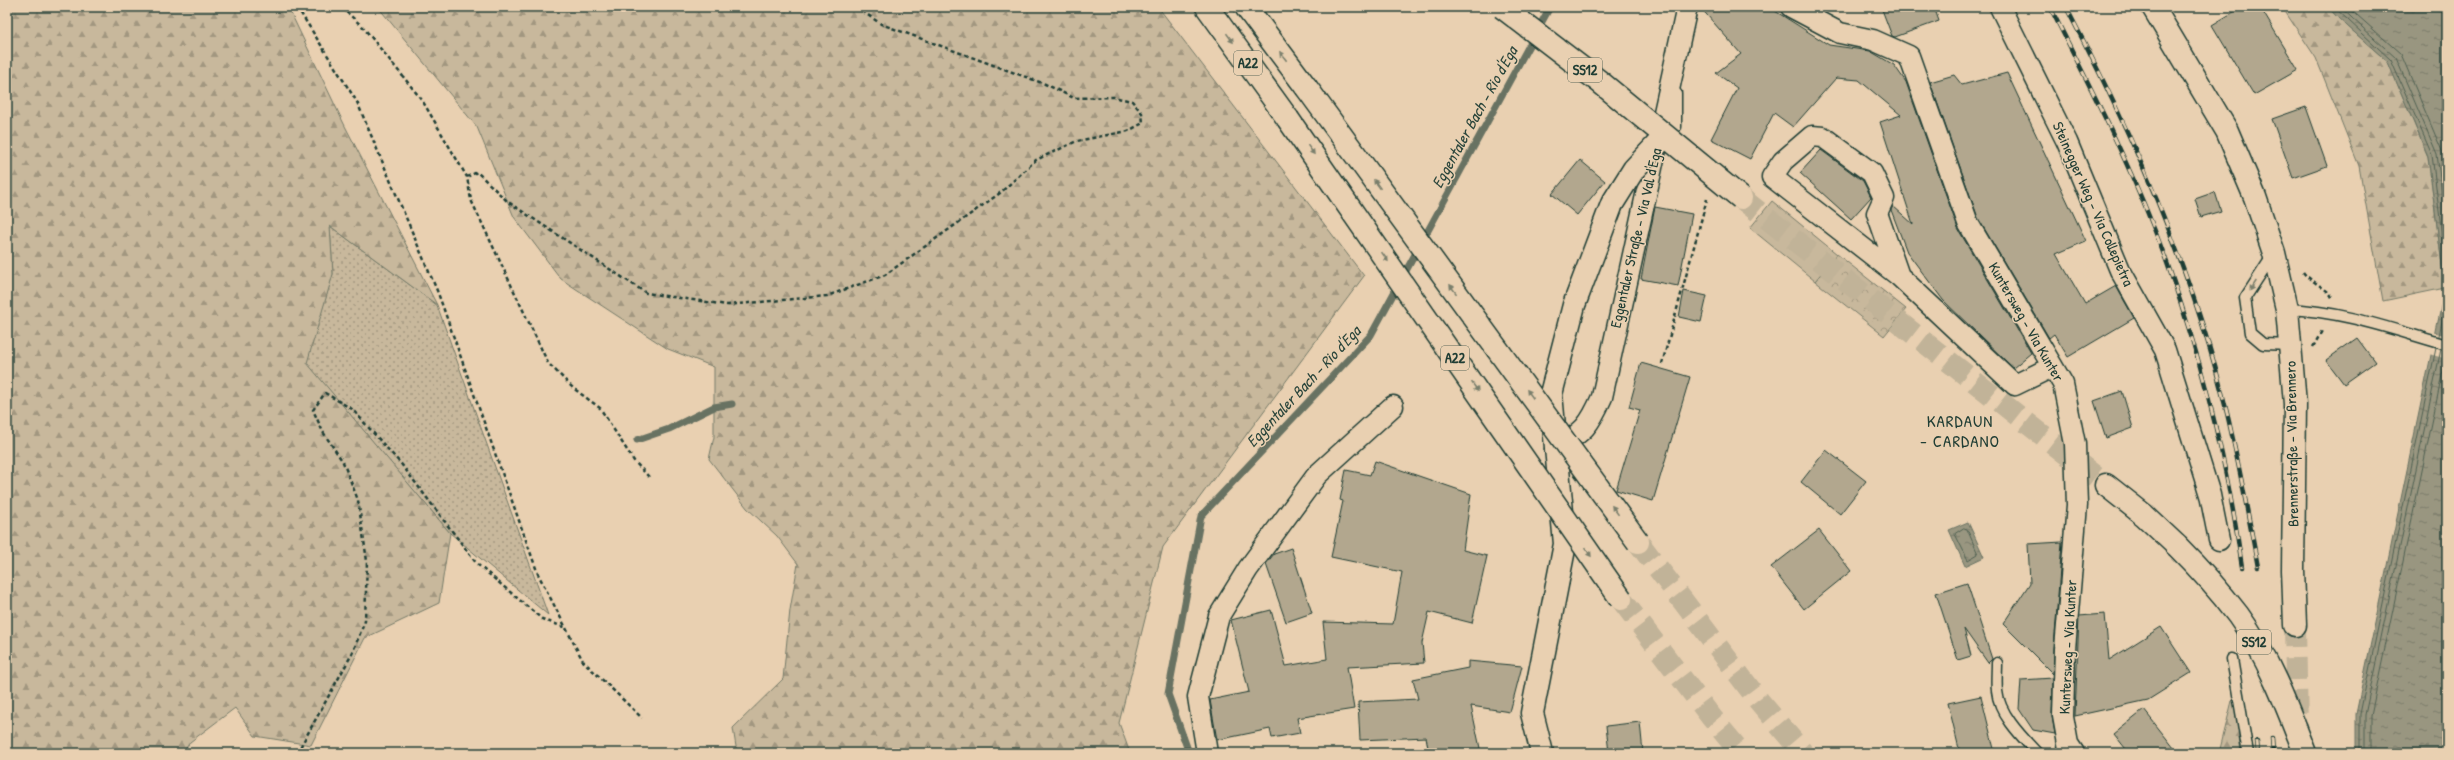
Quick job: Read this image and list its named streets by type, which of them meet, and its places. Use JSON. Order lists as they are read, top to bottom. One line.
{"streets":{"main road":["A22","SS12","Brennerstraße - Via Brennero"],"street":["Steinegger Weg - Via Collepietra","Eggentaler Straße - Via Val d'Ega","Kuntersweg - Via Kunter"]},"districts":["KARDAUN - CARDANO"],"water":["Eggentaler Bach - Rio d'Ega"]}
